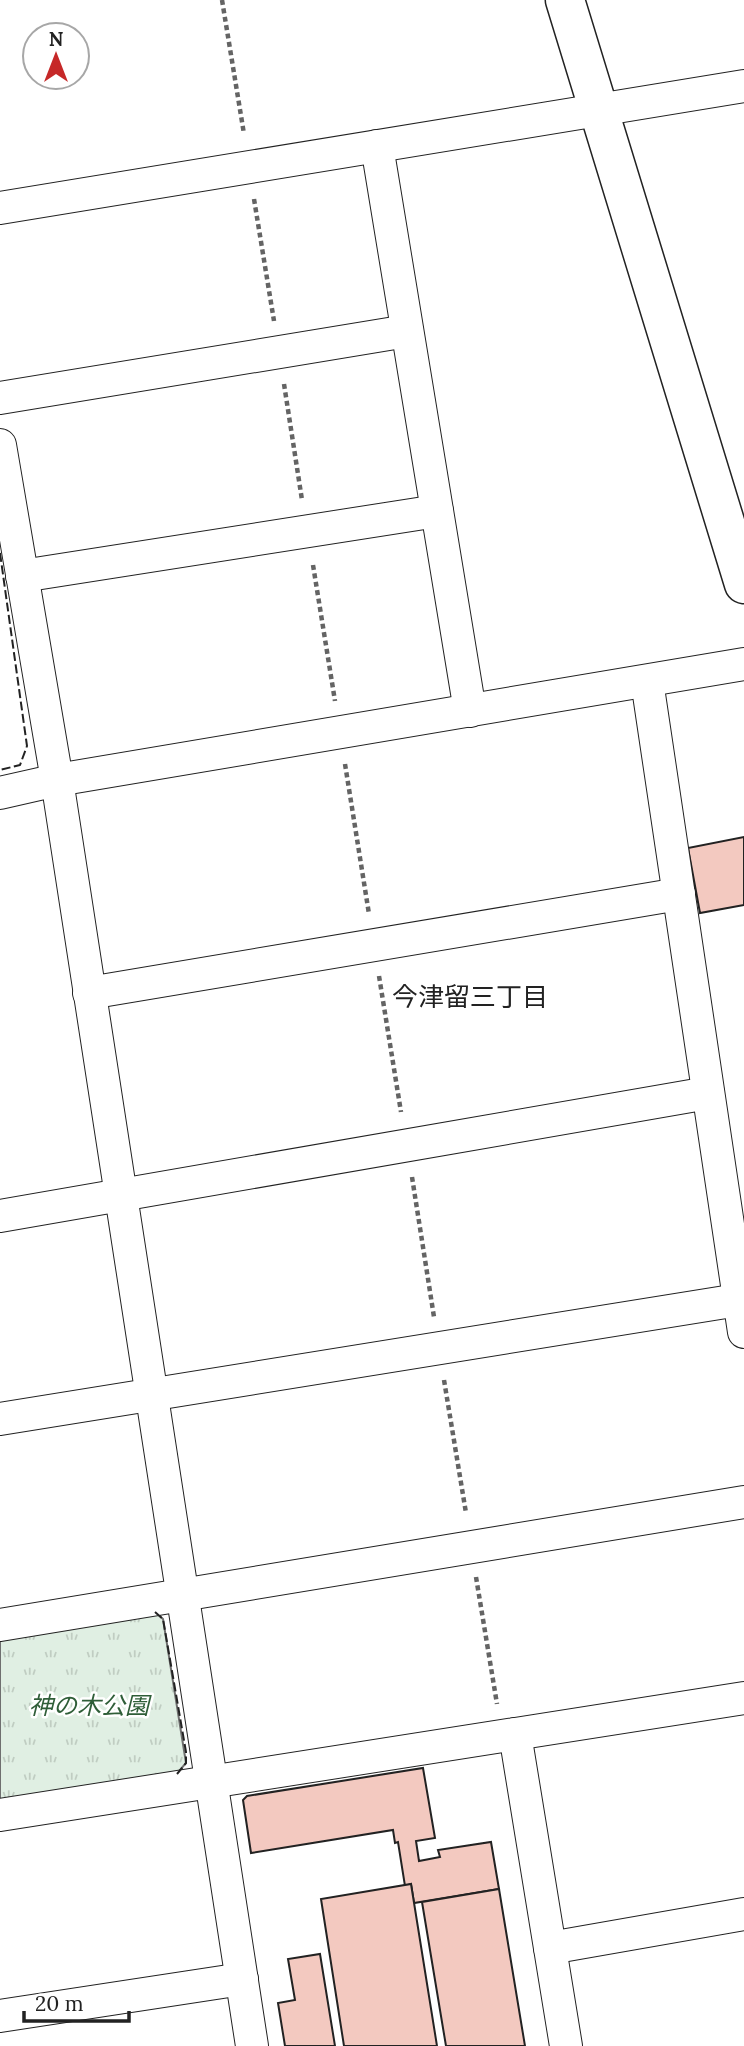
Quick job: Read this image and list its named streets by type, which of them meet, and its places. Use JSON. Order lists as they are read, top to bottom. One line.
{"districts":["今津留三丁目"],"parks":["神の木公園"],"scale_bar":"20 m","north":"top"}
